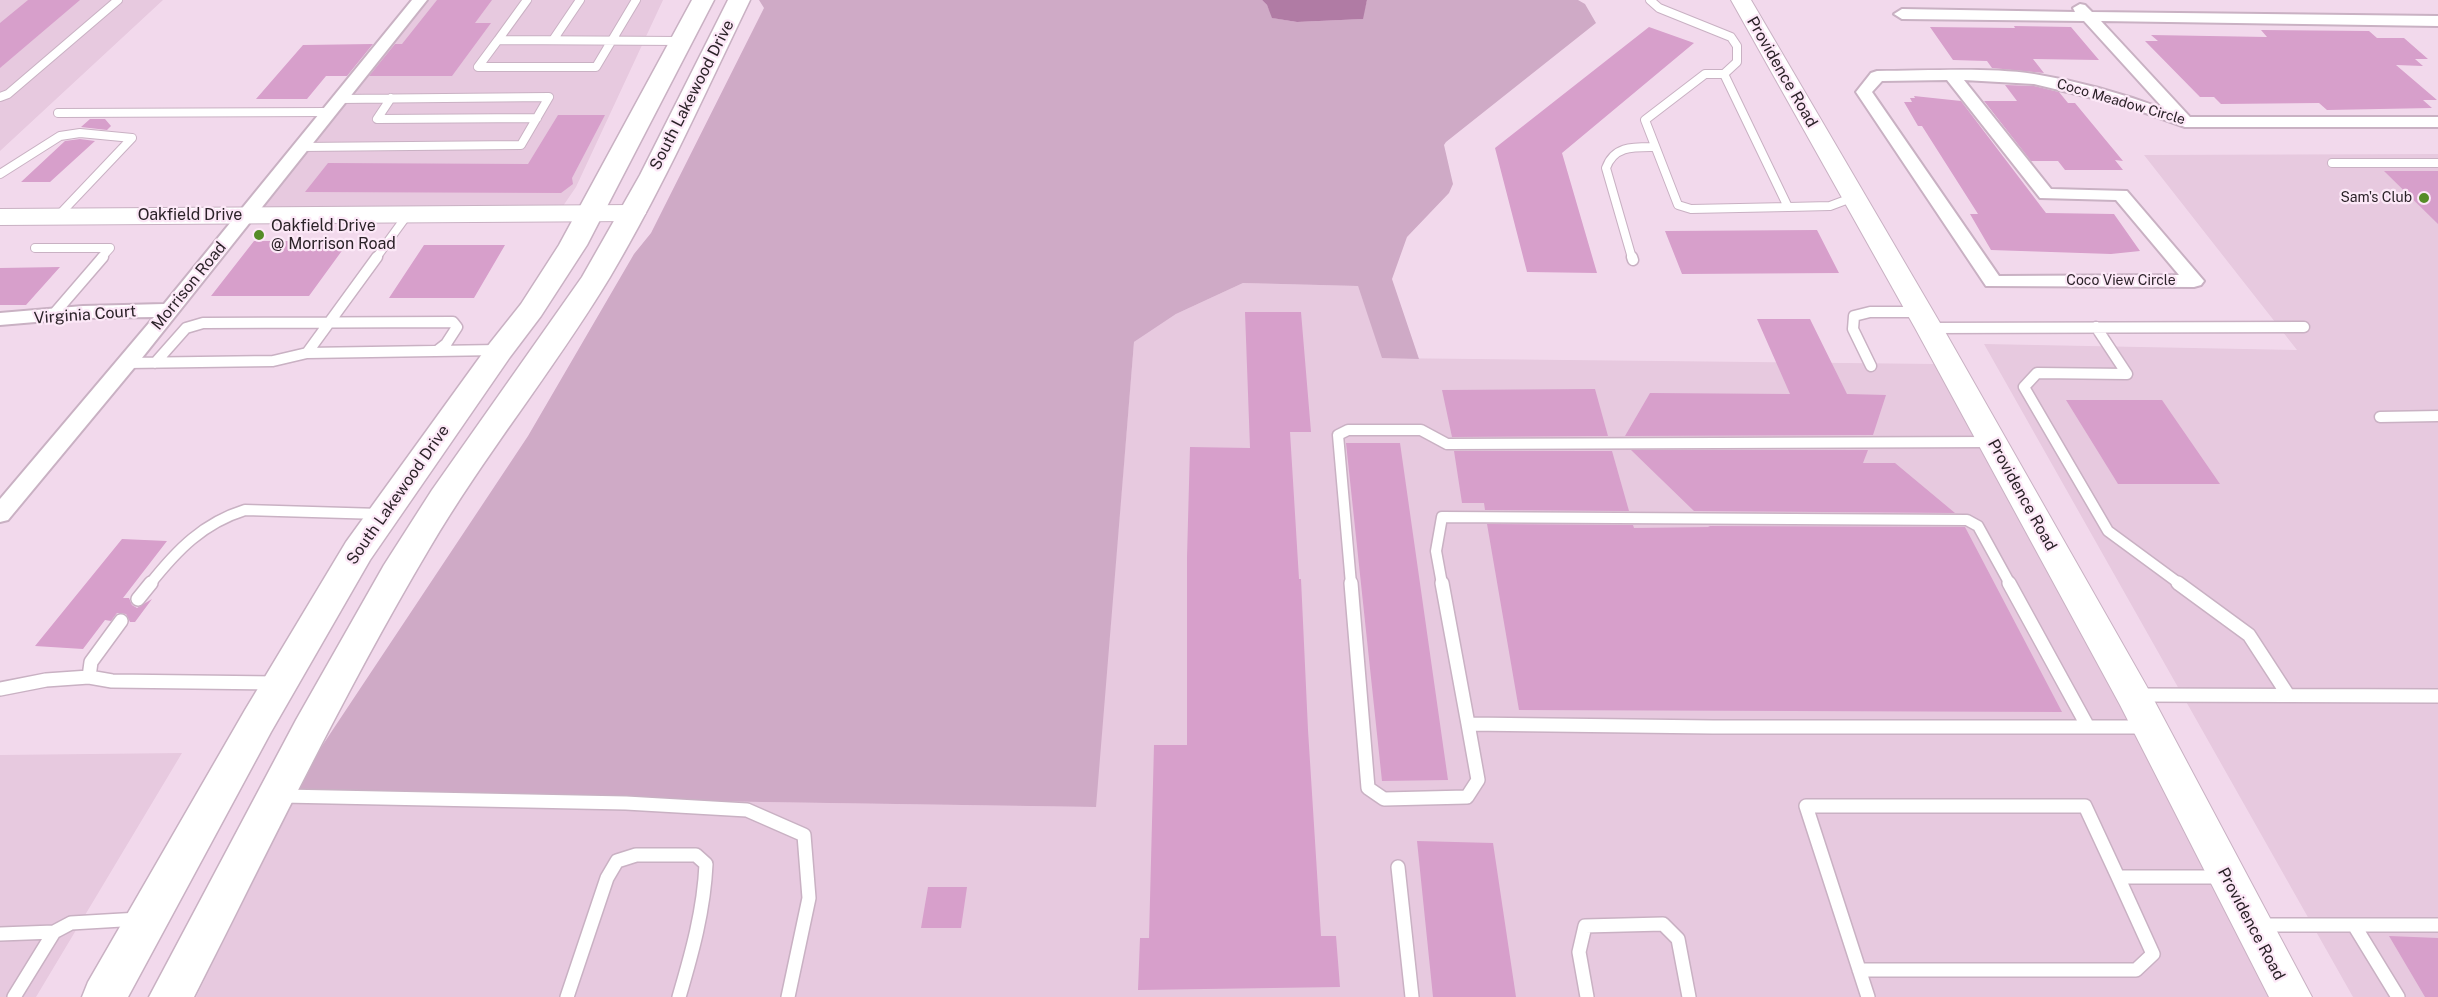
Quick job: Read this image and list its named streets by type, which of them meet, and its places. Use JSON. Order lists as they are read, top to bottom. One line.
{"streets":{"main road":["South Lakewood Drive"],"street":["Providence Road","Coco Meadow Circle","Oakfield Drive","Coco View Circle","Morrison Road","Virginia Court"]},"crossings":[["South Lakewood Drive","Oakfield Drive"],["Coco Meadow Circle","Coco View Circle"],["Oakfield Drive","Morrison Road"],["Morrison Road","Virginia Court"]],"places":["Sam's Club","Oakfield Drive @ Morrison Road"]}
